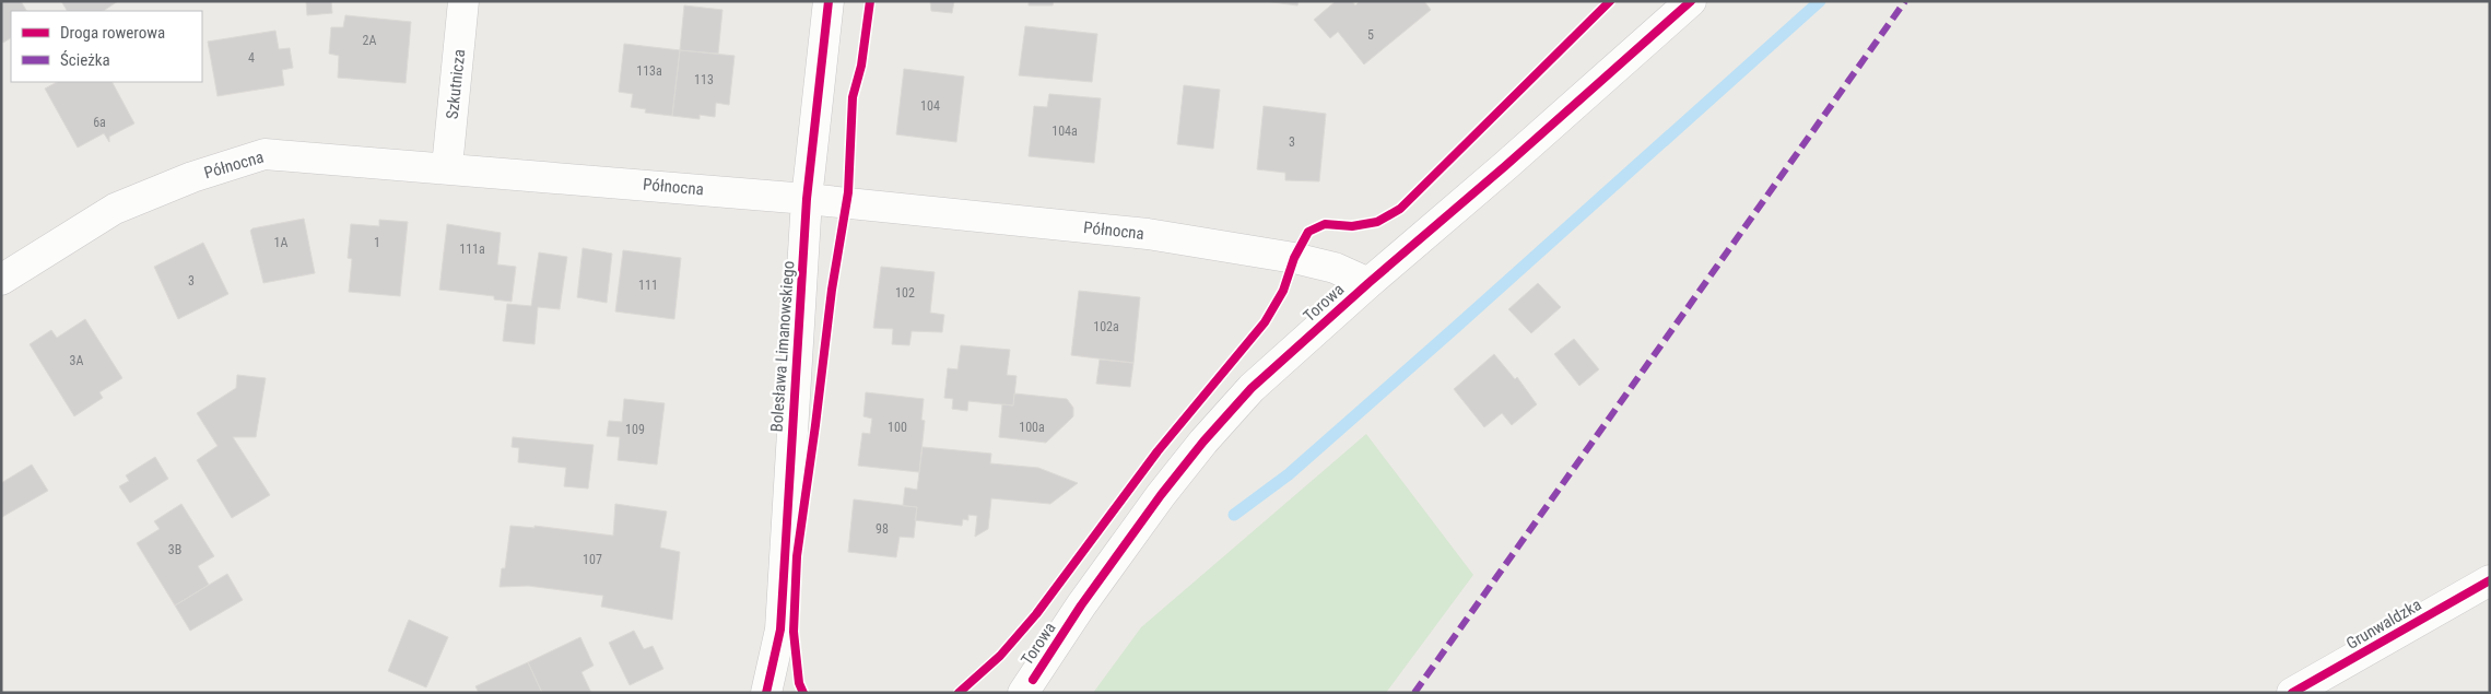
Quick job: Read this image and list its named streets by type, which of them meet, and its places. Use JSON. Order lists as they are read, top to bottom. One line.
{"streets":{"street":["Szkutnicza","Północna","Torowa","Bolesława Limanowskiego","Grunwaldzka"]},"crossings":[["Szkutnicza","Północna"],["Północna","Torowa"],["Północna","Bolesława Limanowskiego"]],"house_numbers":["5","2A","4","113a","113","104","6a","104a","3","1A","1","111a","3","111","102","102a","3A","100","100a","109","98","3B","107"],"legend":["Droga rowerowa","Ścieżka"]}
